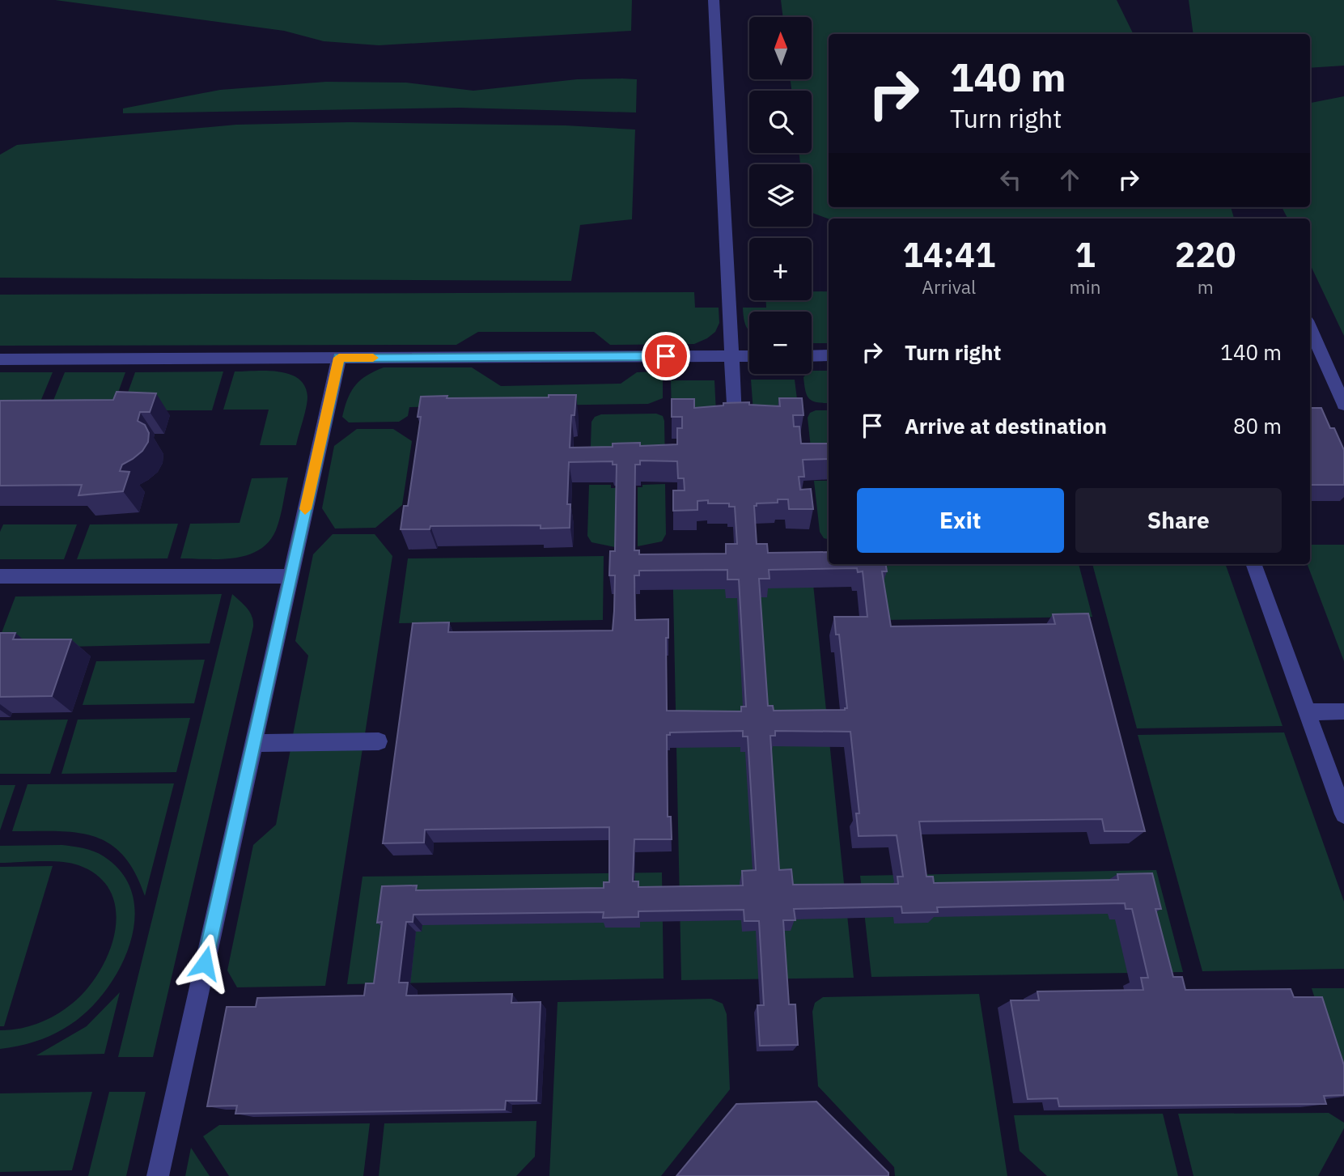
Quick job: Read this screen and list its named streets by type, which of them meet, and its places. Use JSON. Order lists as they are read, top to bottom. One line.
{"north":"top","page":{"map_buttons":["+","−"],"turn":["140 m","Turn right"],"eta":["14:41","Arrival","1","min","220","m"],"list":[{"name":"Turn right","value":"140 m"},{"name":"Arrive at destination","value":"80 m"}],"buttons":["Exit","Share"]}}
